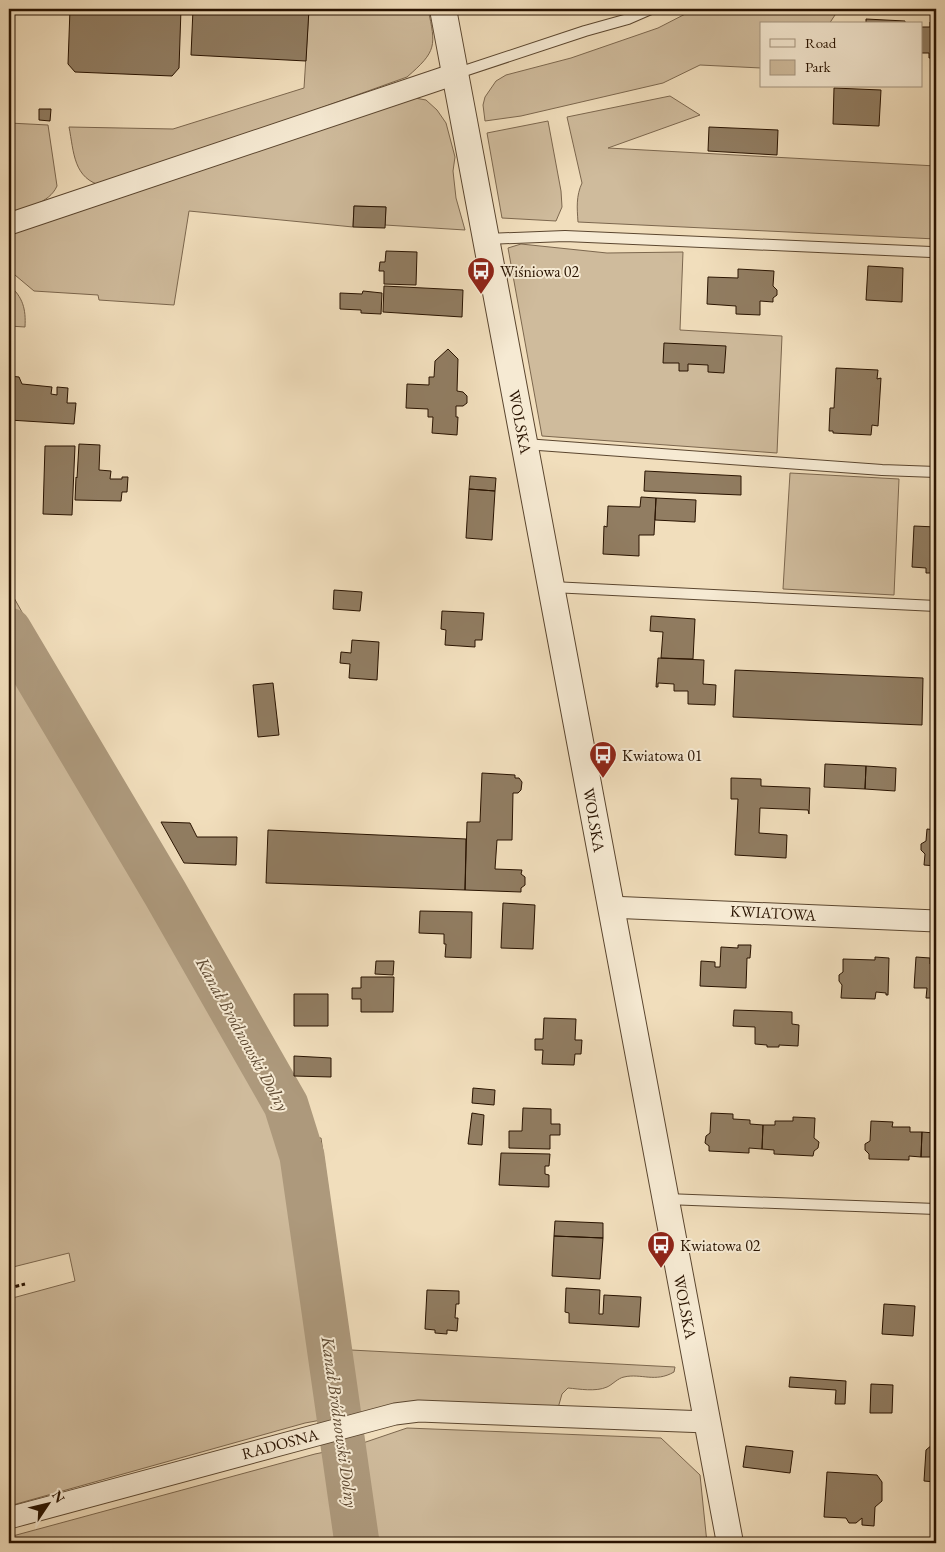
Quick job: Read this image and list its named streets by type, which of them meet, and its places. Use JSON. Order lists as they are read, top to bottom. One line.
{"streets":{"street":["WOLSKA","KWIATOWA","RADOSNA"]},"crossings":[["WOLSKA","KWIATOWA"],["WOLSKA","RADOSNA"]],"water":["Kanał Bródnowski Dolny"],"places":{"bus stop":["Wiśniowa 02","Kwiatowa 01","Kwiatowa 02"]},"legend":["Road","Park"],"north":"top right"}
